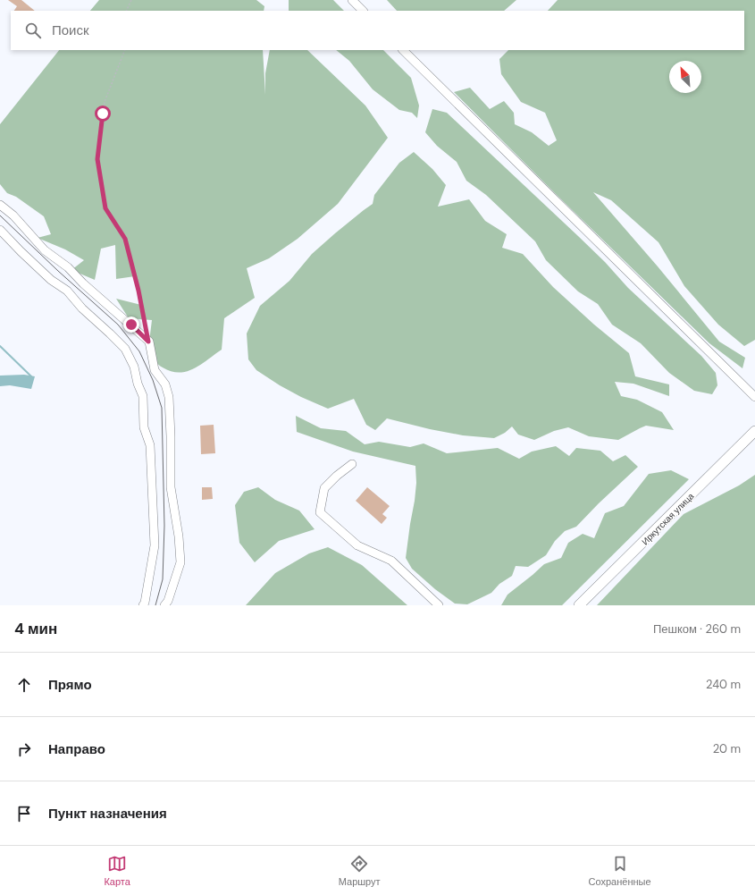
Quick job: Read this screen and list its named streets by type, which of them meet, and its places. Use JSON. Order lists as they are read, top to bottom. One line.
{"streets":{"main road":["Иркутская улица"]},"north":"top left","page":{"search":"Поиск","heading":["4 мин","Пешком · 260 m"],"list":[["Прямо","240 m"],["Направо","20 m"],"Пункт назначения"],"nav":["Карта","Маршрут","Сохранённые"]}}
